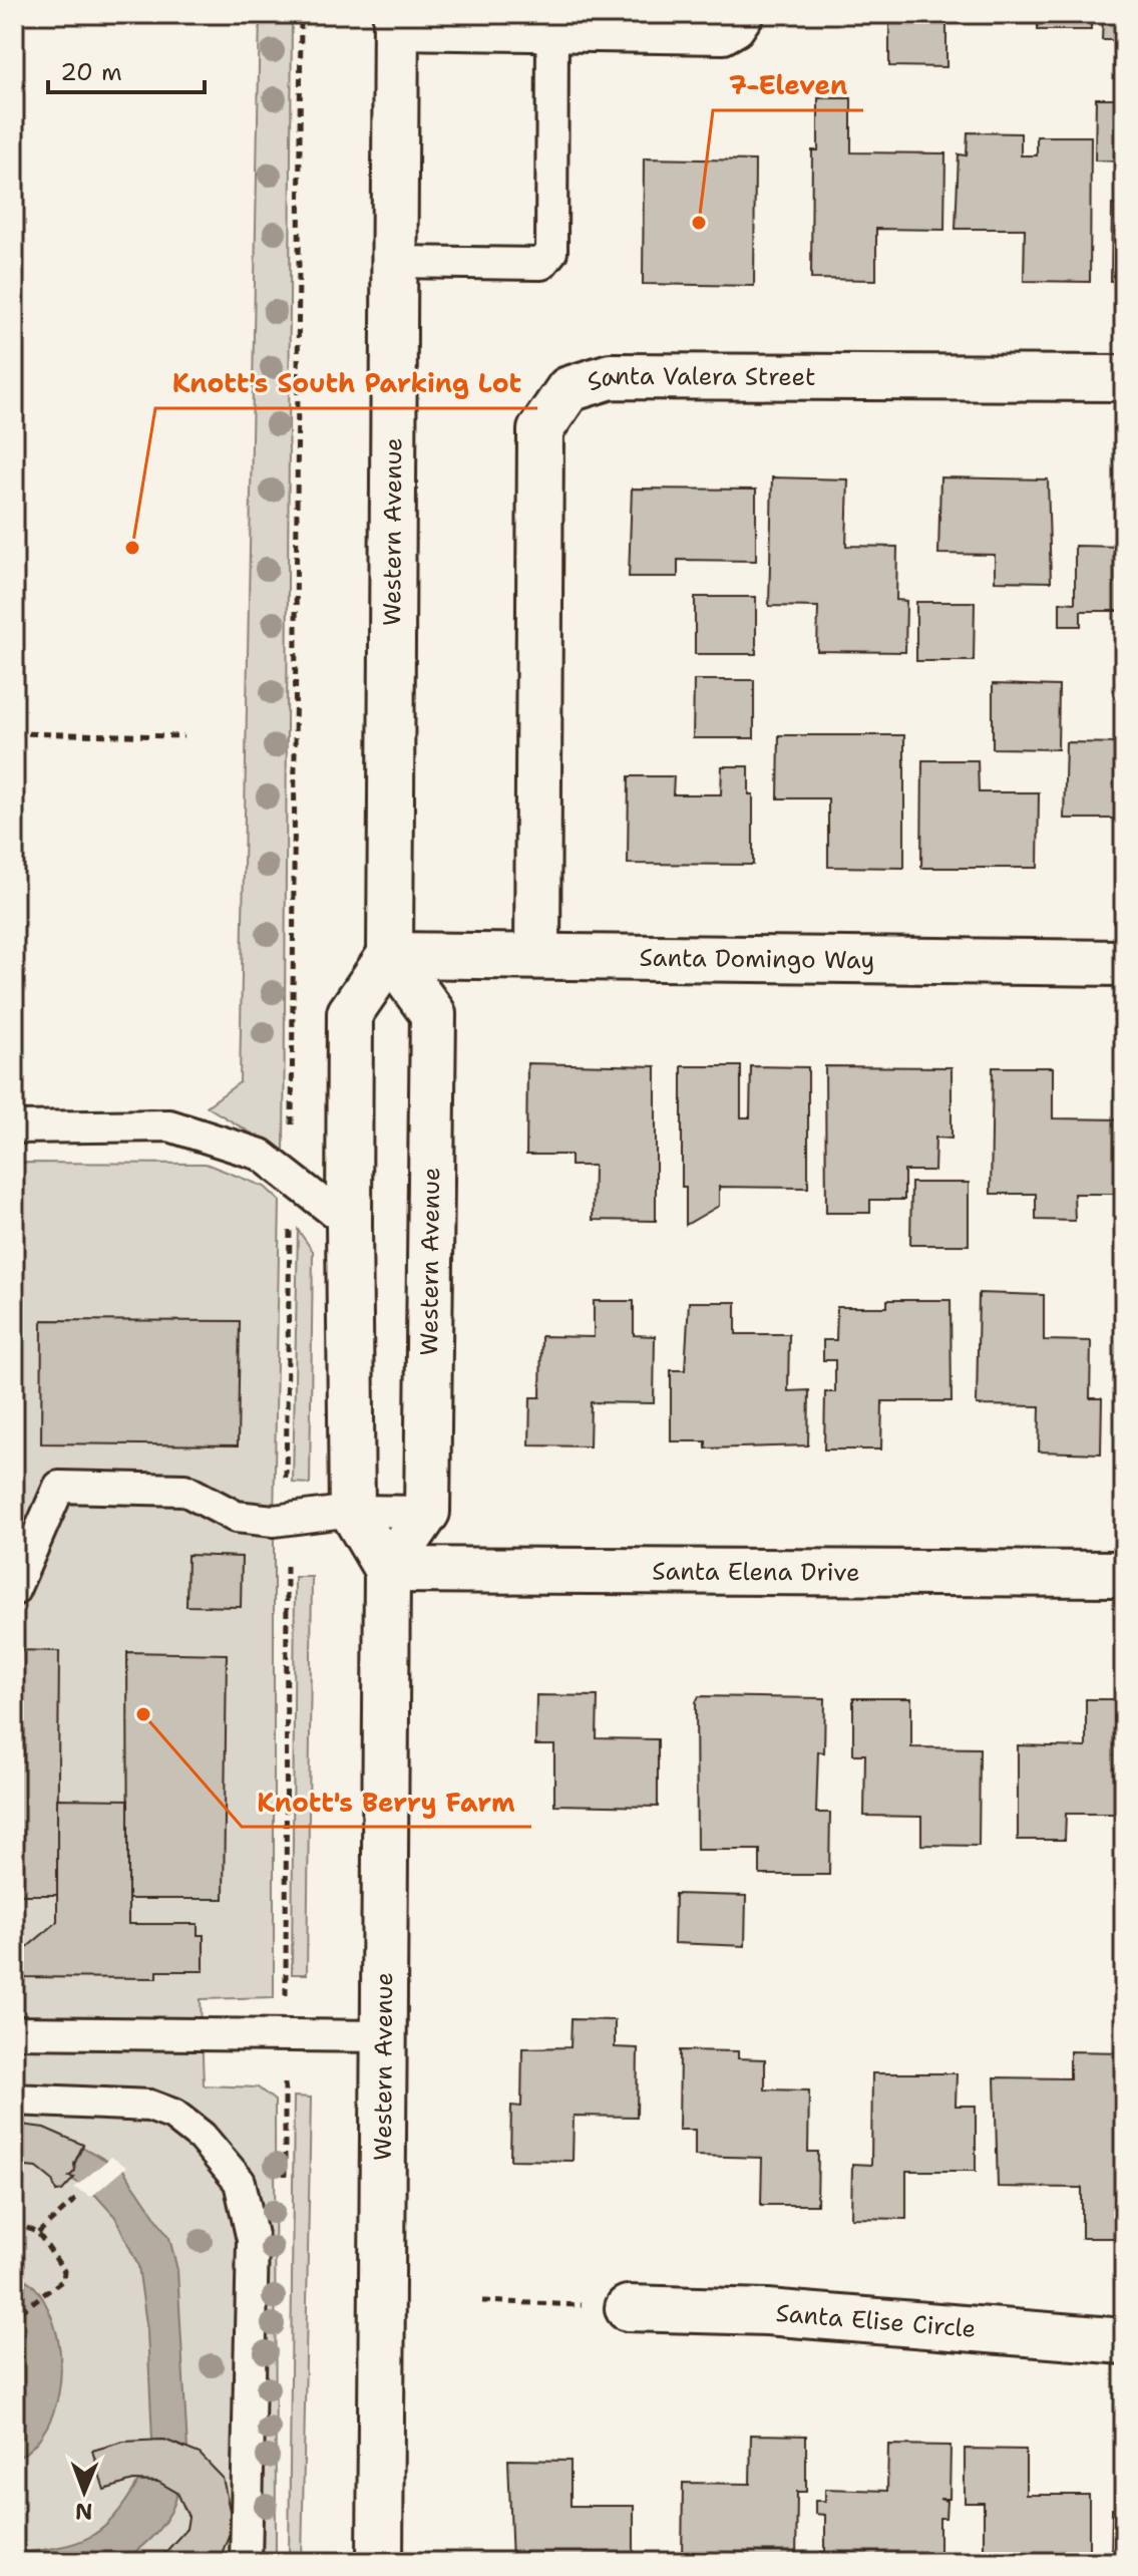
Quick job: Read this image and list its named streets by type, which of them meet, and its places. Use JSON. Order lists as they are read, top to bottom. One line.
{"streets":{"main road":["Santa Valera Street","Western Avenue","Santa Domingo Way","Santa Elena Drive","Santa Elise Circle"]},"crossings":[["Santa Valera Street","Santa Domingo Way"],["Western Avenue","Santa Domingo Way"],["Western Avenue","Santa Elena Drive"]],"places":["7-Eleven","Knott's South Parking Lot","Knott's Berry Farm"],"scale_bar":"20 m","north":"bottom"}
